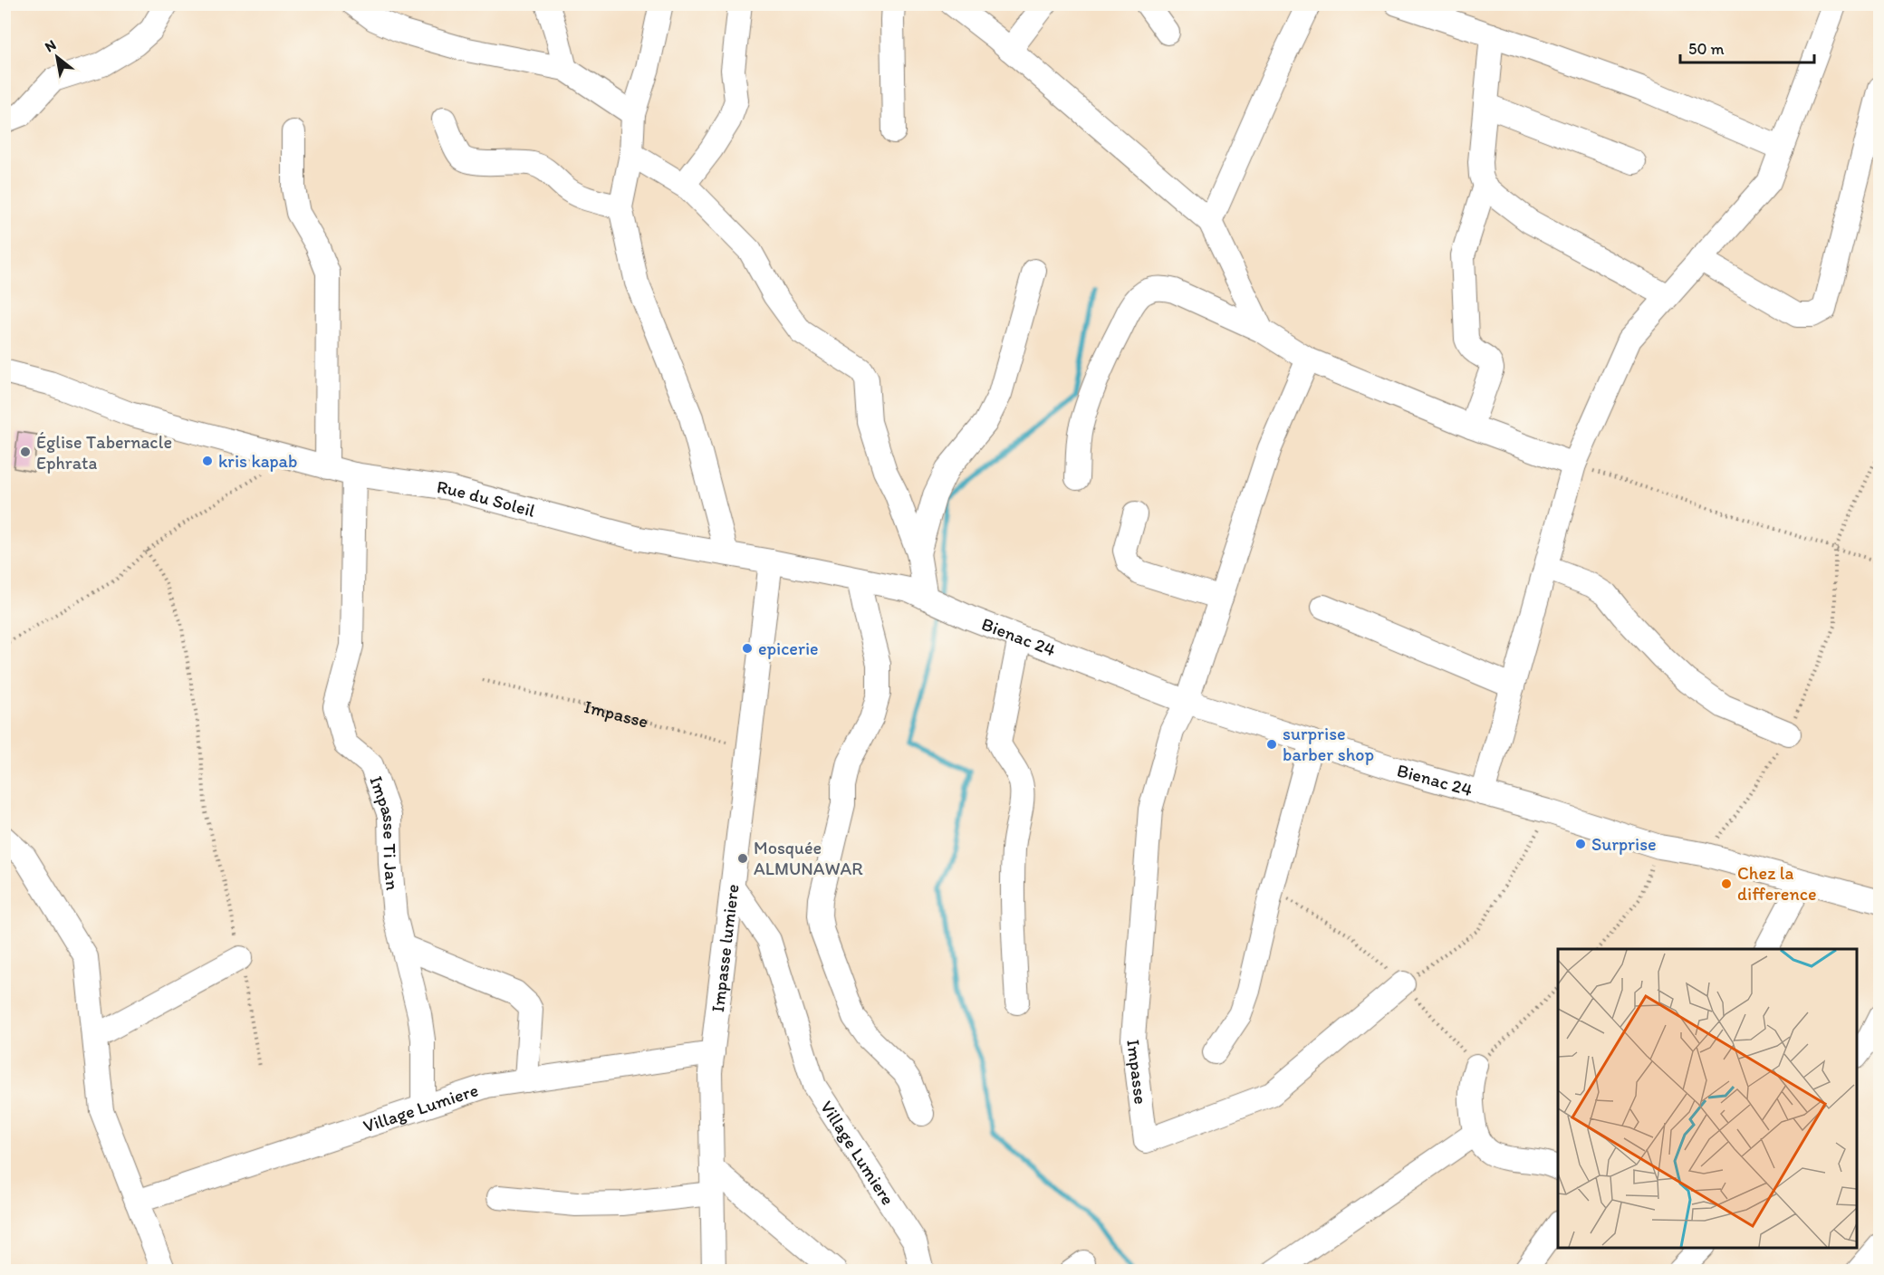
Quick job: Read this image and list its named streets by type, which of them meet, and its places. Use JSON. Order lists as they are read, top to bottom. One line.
{"streets":{"street":["Rue du Soleil","Bienac 24","Impasse","Impasse Ti Jan","Impasse lumiere","Village Lumiere"]},"crossings":[["Rue du Soleil","Bienac 24"],["Rue du Soleil","Impasse Ti Jan"],["Rue du Soleil","Impasse lumiere"],["Bienac 24","Impasse"],["Impasse","Impasse lumiere"],["Impasse Ti Jan","Village Lumiere"],["Impasse lumiere","Village Lumiere"]],"places":["Église Tabernacle Ephrata","kris kapab","epicerie","surprise barber shop","Surprise","Mosquée ALMUNAWAR","Chez la difference"],"scale_bar":"50 m","north":"top left"}
